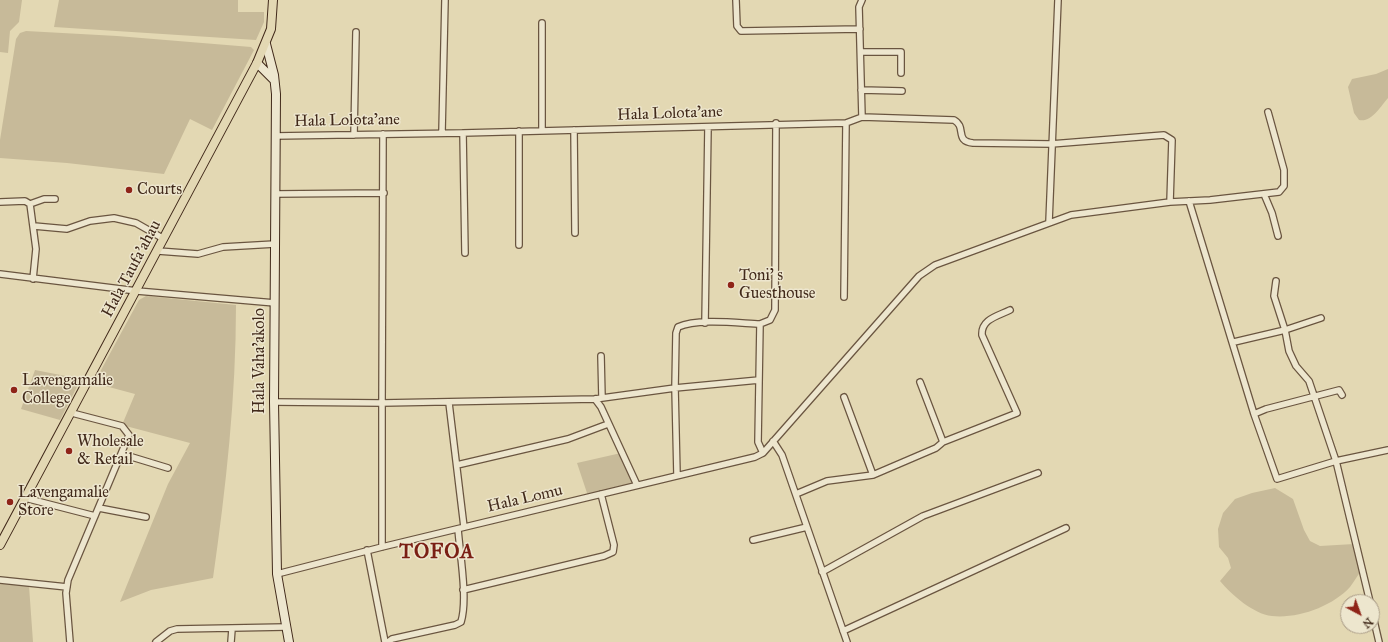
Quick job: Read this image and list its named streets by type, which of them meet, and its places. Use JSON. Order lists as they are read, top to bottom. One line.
{"streets":{"main road":["Hala Taufa'ahau","Hala Vaha'akolo"],"street":["Hala Lolota'ane","Hala Lomu"]},"crossings":[["Hala Lolota'ane","Hala Vaha'akolo"],["Hala Taufa'ahau","Hala Vaha'akolo"],["Hala Vaha'akolo","Hala Lomu"]],"districts":["TOFOA"],"places":["Courts","Toni' s Guesthouse","Lavengamalie College","Wholesale & Retail","Lavengamalie Store"],"north":"bottom right"}
